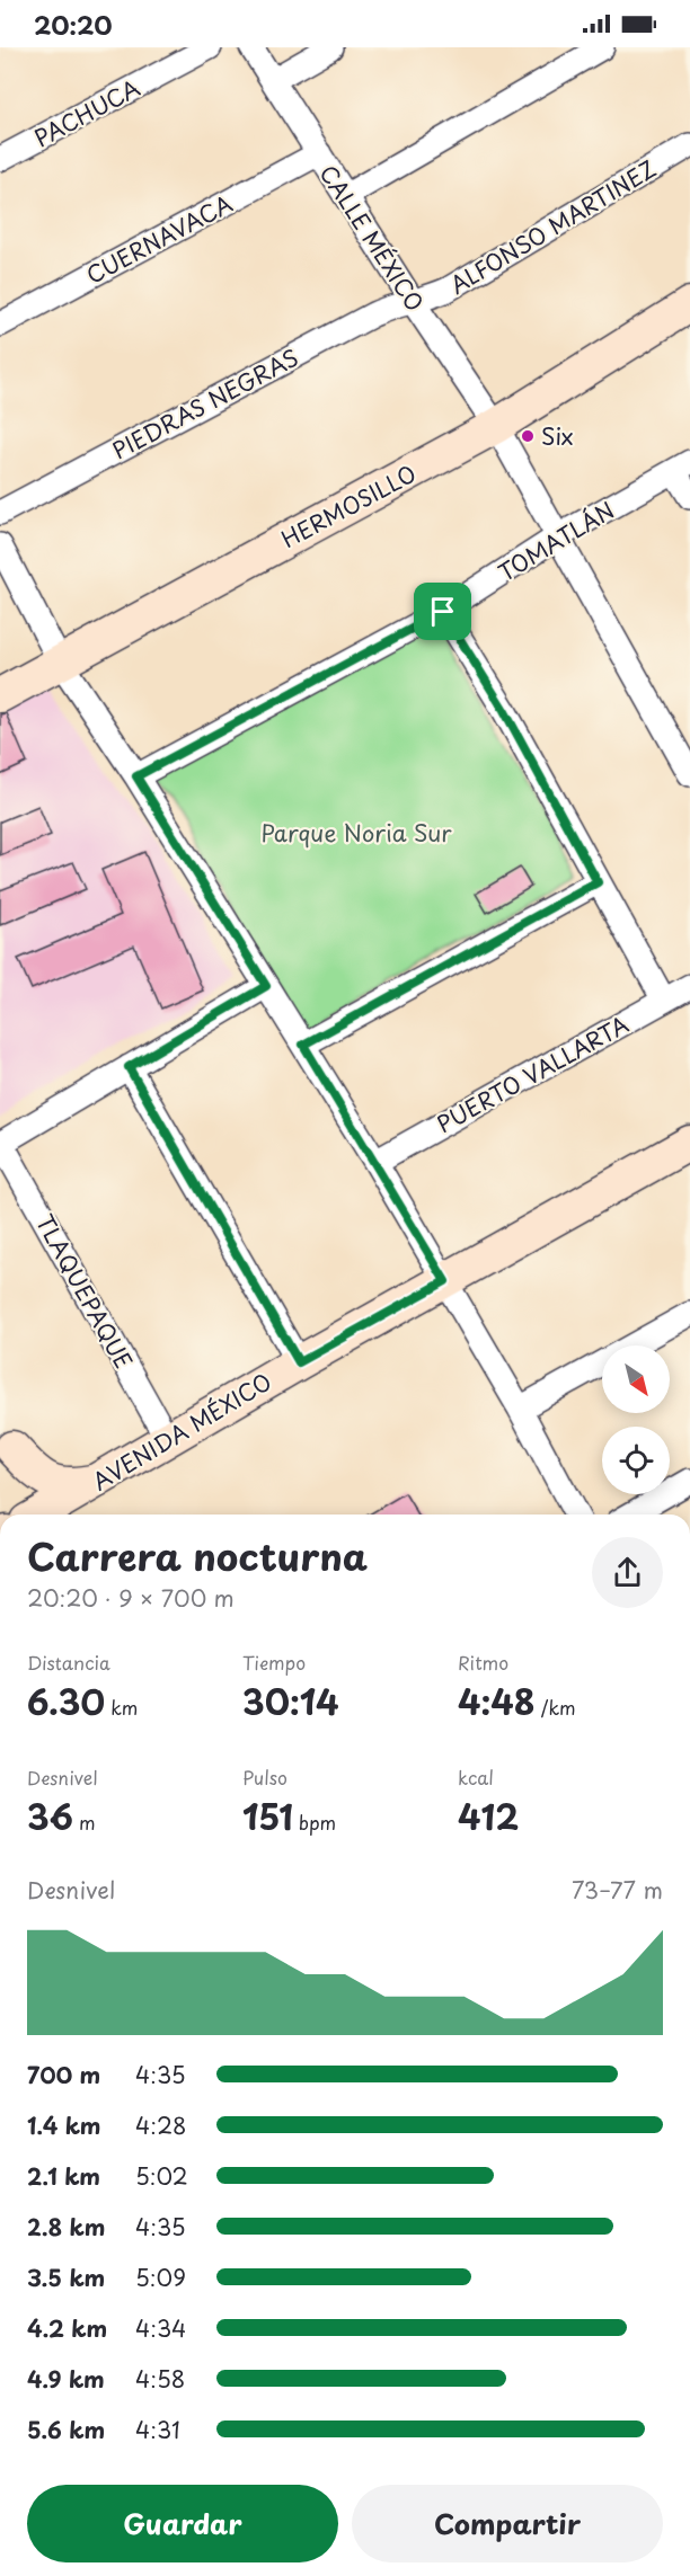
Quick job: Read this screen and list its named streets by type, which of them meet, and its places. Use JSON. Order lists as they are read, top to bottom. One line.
{"streets":{"main road":["HERMOSILLO","AVENIDA MÉXICO"],"street":["PACHUCA","ALFONSO MARTINEZ","CALLE MÉXICO","CUERNAVACA","PIEDRAS NEGRAS","TOMATLÁN","PUERTO VALLARTA","TLAQUEPAQUE"]},"crossings":[["ALFONSO MARTINEZ","CALLE MÉXICO"],["ALFONSO MARTINEZ","PIEDRAS NEGRAS"],["CALLE MÉXICO","CUERNAVACA"],["CALLE MÉXICO","PIEDRAS NEGRAS"],["CALLE MÉXICO","HERMOSILLO"],["CALLE MÉXICO","TOMATLÁN"],["TLAQUEPAQUE","AVENIDA MÉXICO"]],"parks":["Parque Noria Sur"],"places":["Six"],"north":"bottom right","page":{"status":"20:20","heading":["Carrera nocturna","20:20 · 9 × 700 m"],"stats":[["Distancia","6.30 km"],["Tiempo","30:14"],["Ritmo","4:48 /km"],["Desnivel","36 m"],["Pulso","151 bpm"],["kcal","412"]],"chart":["Desnivel","73–77 m"],"list":[{"name":"700 m","note":"4:35"},{"name":"1.4 km","note":"4:28"},{"name":"2.1 km","note":"5:02"},{"name":"2.8 km","note":"4:35"},{"name":"3.5 km","note":"5:09"},{"name":"4.2 km","note":"4:34"},{"name":"4.9 km","note":"4:58"},{"name":"5.6 km","note":"4:31"}],"buttons":["Guardar","Compartir"]}}
